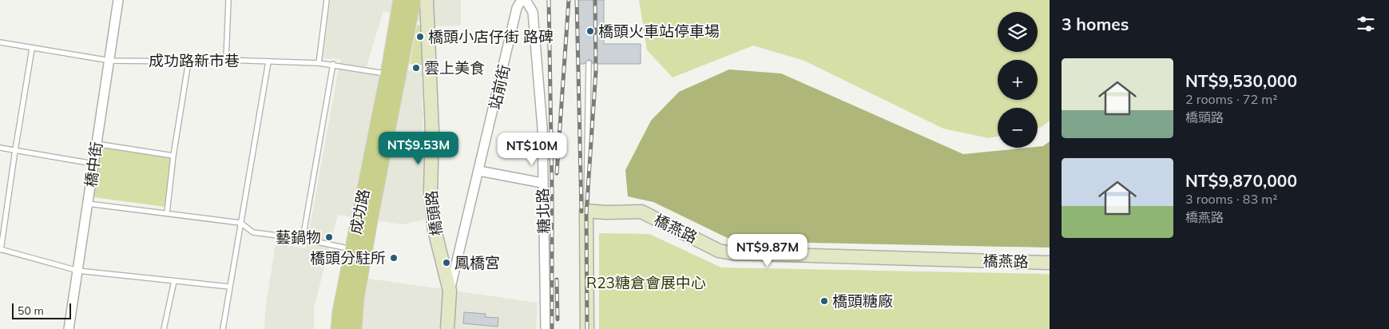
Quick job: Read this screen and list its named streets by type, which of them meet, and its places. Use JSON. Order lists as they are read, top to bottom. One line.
{"streets":{"main road":["成功路"],"street":["站前街","橋中街","糖北路","橋頭路","橋燕路"],"lane":["成功路新市巷"]},"crossings":[["成功路新市巷","橋中街"],["成功路新市巷","成功路"],["站前街","橋頭路"]],"parks":["R23糖倉會展中心"],"places":["橋頭火車站停車場","橋頭小店仔街 路碑","雲上美食","藝鍋物","橋頭分駐所","鳳橋宮","橋頭糖廠"],"scale_bar":"50 m","page":{"heading":"3 homes","map_buttons":["+","−"],"list":[{"name":"NT$9,530,000","note":"2 rooms · 72 m² · 橋頭路"},{"name":"NT$9,870,000","note":"3 rooms · 83 m² · 橋燕路"}],"price":["NT$9.53M","NT$10M","NT$9.87M"],"scale":"50 m"}}
